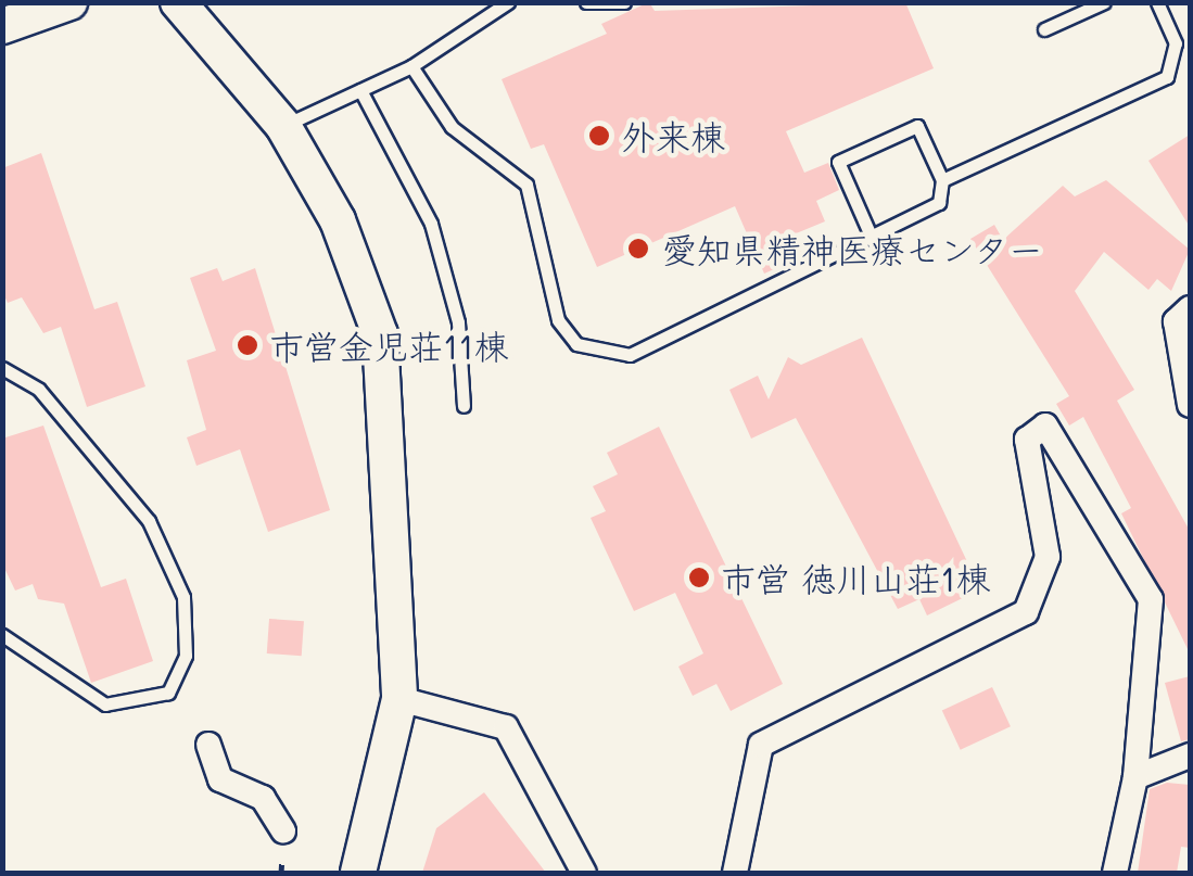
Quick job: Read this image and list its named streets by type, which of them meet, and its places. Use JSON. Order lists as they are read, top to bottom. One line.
{"places":["外来棟","愛知県精神医療センター","市営金児荘11棟","市営 徳川山荘1棟"]}
